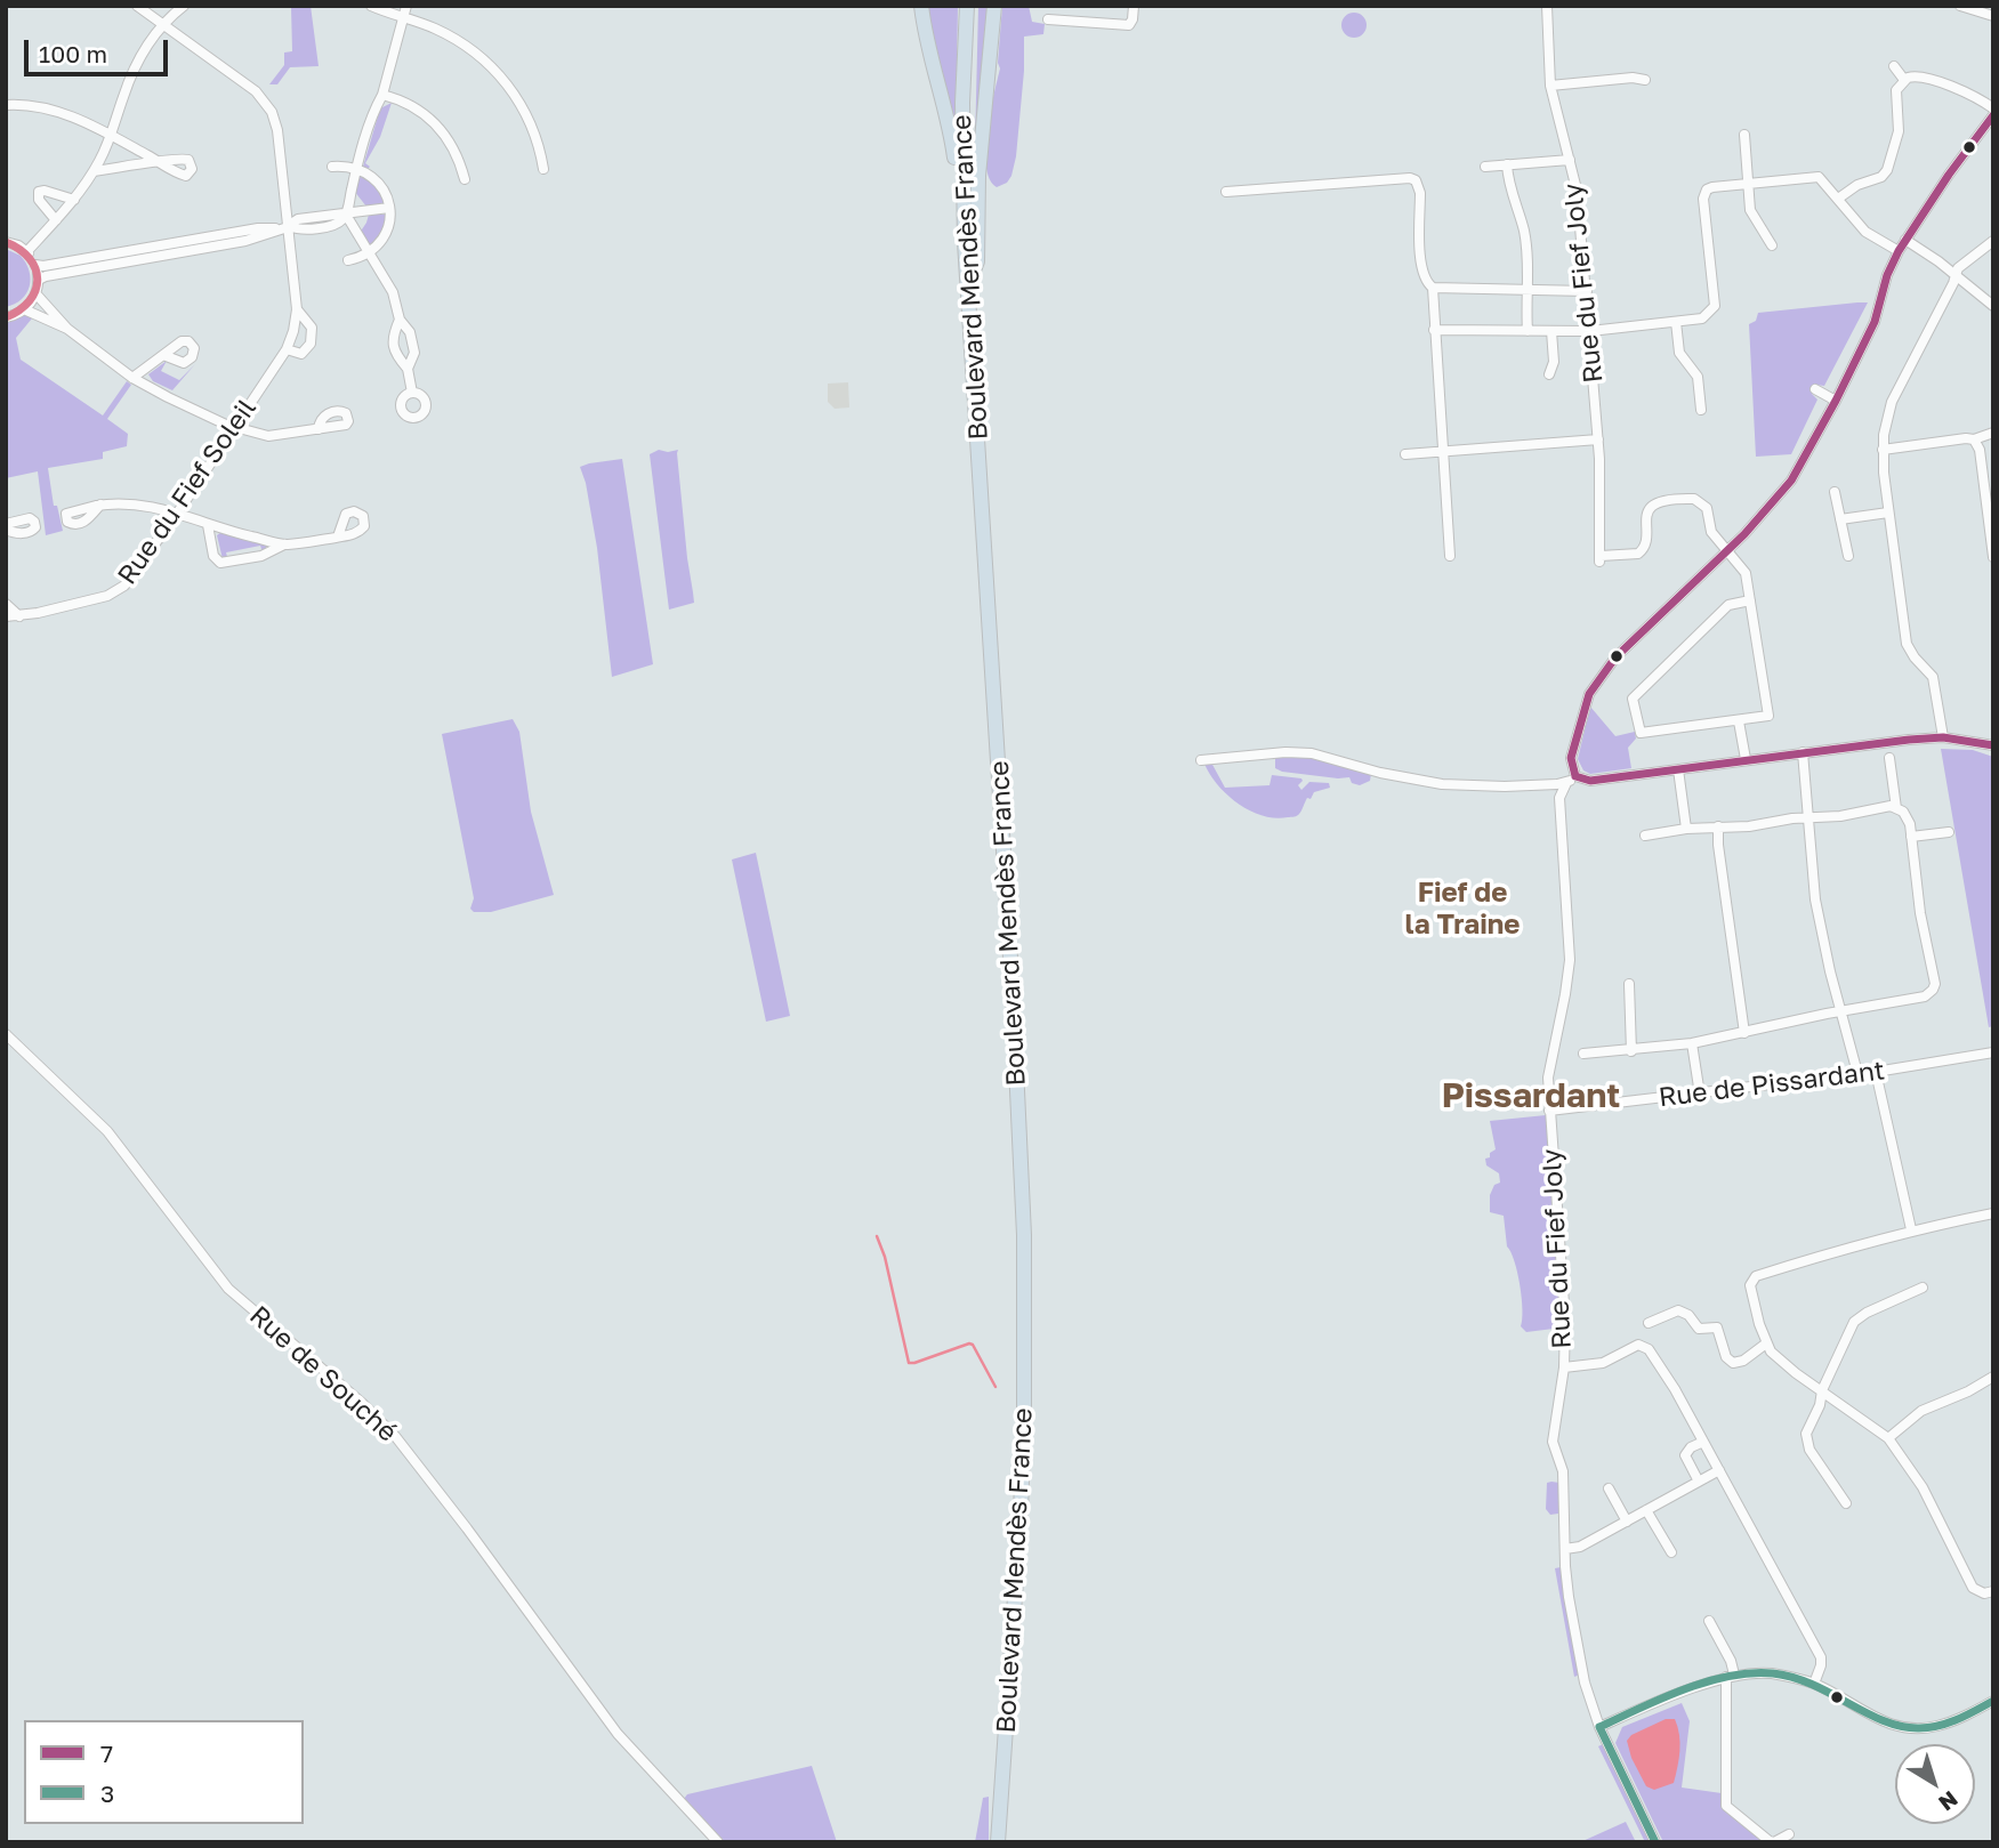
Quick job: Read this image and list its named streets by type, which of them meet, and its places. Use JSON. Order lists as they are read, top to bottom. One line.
{"streets":{"main road":["Boulevard Mendès France"],"street":["Rue du Fief Joly","Rue du Fief Soleil","Rue de Pissardant","Rue de Souché"]},"crossings":[["Rue du Fief Joly","Rue de Pissardant"]],"districts":["Fief de la Traine","Pissardant"],"lines":["transit line 7","transit line 3"],"legend":["7","3"],"scale_bar":"100 m","north":"bottom right"}
